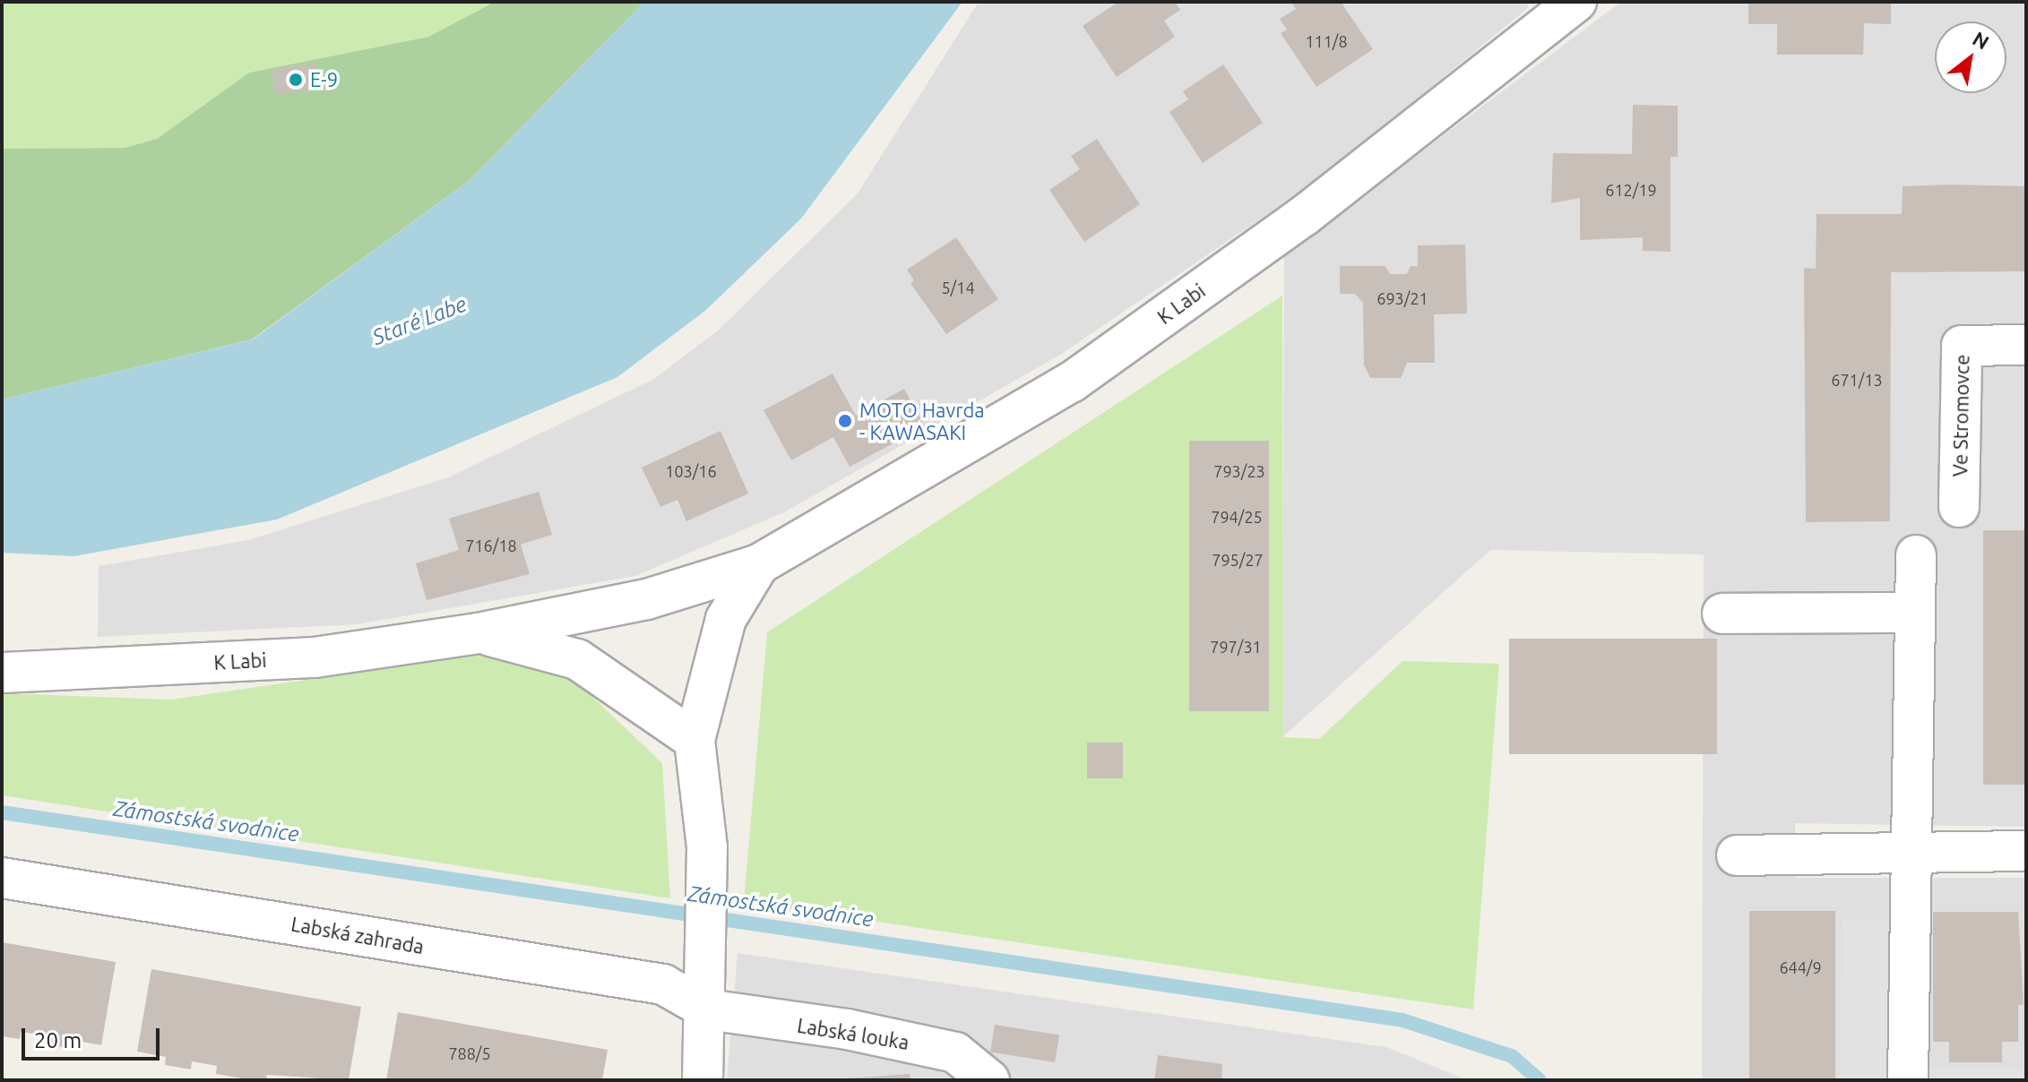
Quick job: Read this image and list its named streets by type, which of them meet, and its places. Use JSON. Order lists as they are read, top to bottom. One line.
{"streets":{"street":["K Labi","Ve Stromovce","Labská zahrada","Labská louka"]},"crossings":[["Labská zahrada","Labská louka"]],"water":["Staré Labe","Zámostská svodnice"],"places":["E-9","MOTO Havrda - KAWASAKI"],"house_numbers":["111/8","612/19","5/14","693/21","671/13","103/16","793/23","794/25","716/18","795/27","797/31","644/9","788/5"],"scale_bar":"20 m","north":"top right"}
